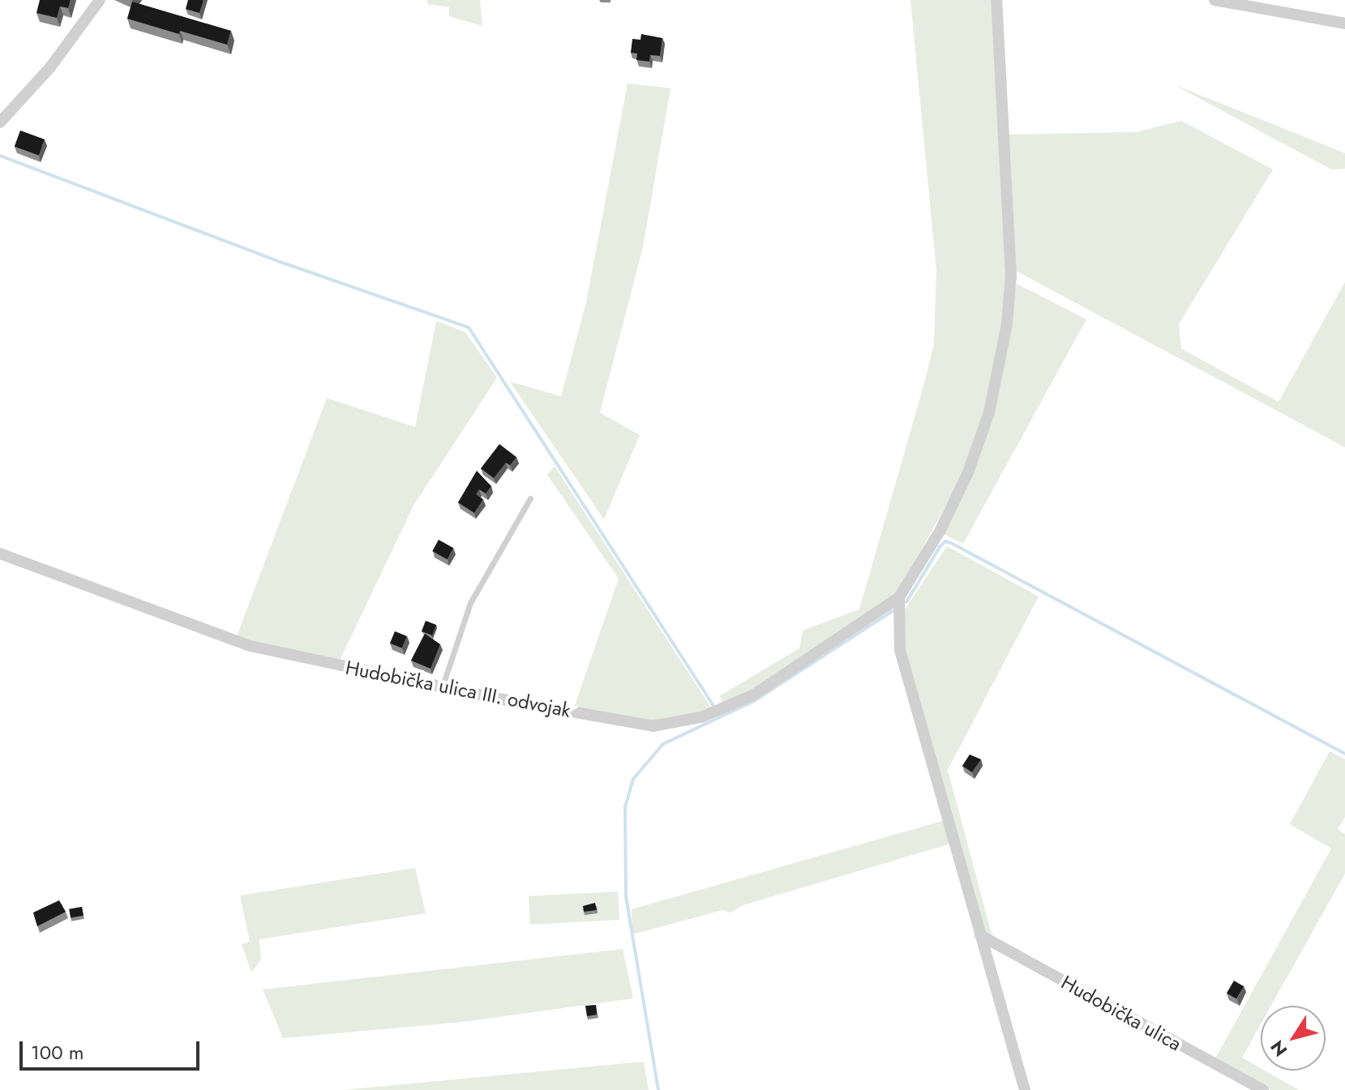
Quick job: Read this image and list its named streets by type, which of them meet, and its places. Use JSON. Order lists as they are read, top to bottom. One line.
{"streets":{"street":["Hudobička ulica III. odvojak","Hudobička ulica"]},"scale_bar":"100 m","north":"bottom left"}
